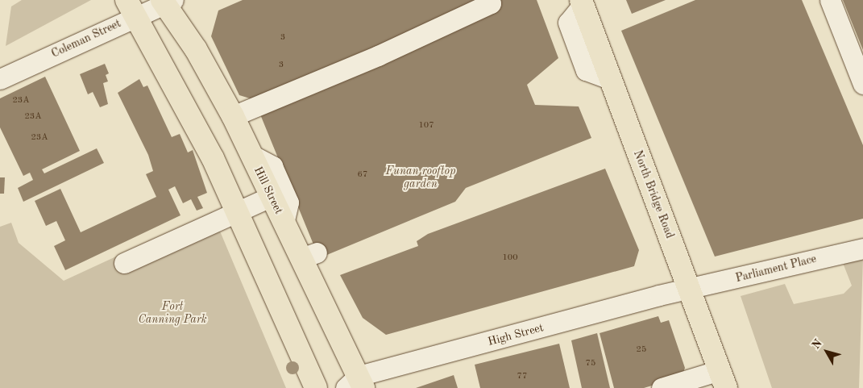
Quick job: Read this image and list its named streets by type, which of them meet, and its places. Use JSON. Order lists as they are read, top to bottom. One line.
{"streets":{"main road":["Hill Street","North Bridge Road"],"street":["Coleman Street","Parliament Place","High Street"]},"crossings":[["Coleman Street","Hill Street"],["Hill Street","High Street"],["North Bridge Road","Parliament Place"],["North Bridge Road","High Street"],["Parliament Place","High Street"]],"parks":["Funan rooftop garden","Fort Canning Park"],"house_numbers":["3","3","23A","23A","107","23A","67","100","25","75","77"],"north":"top left"}
